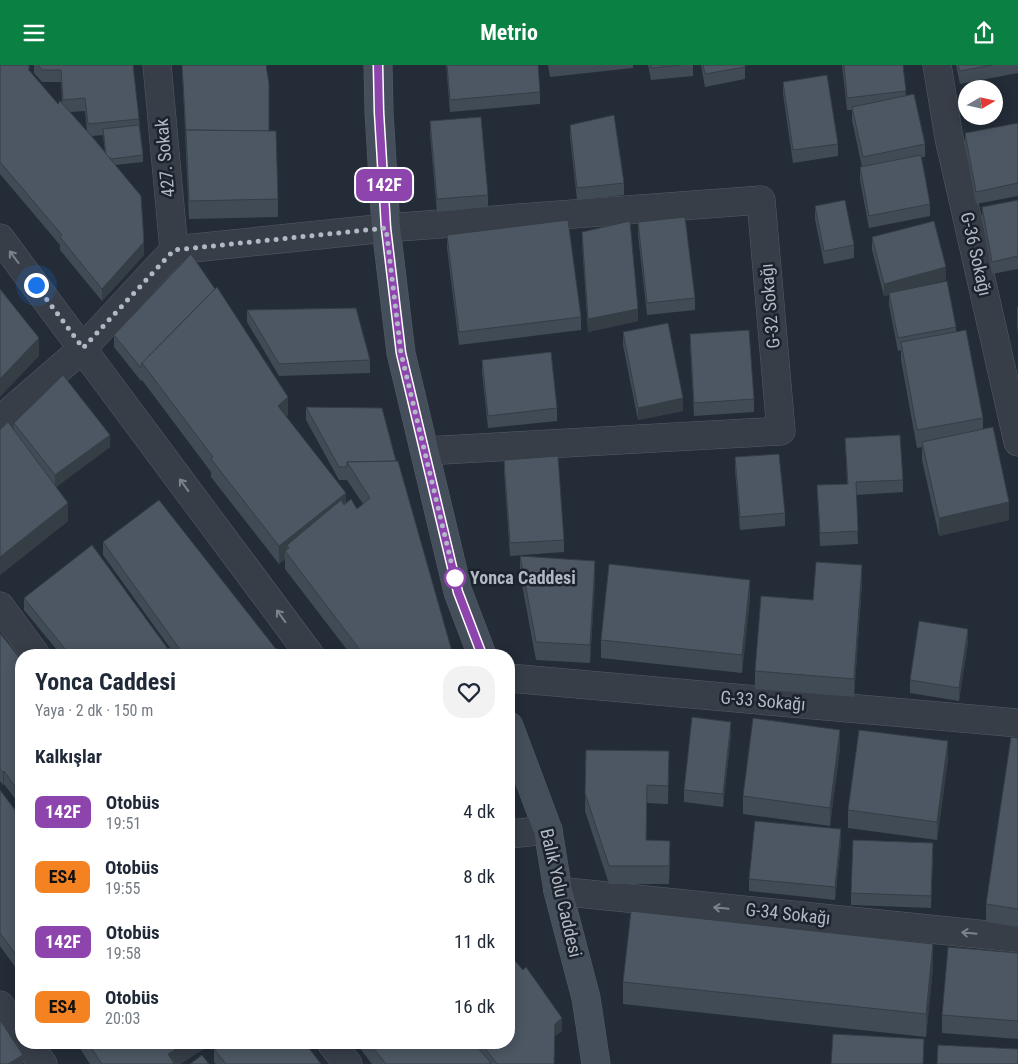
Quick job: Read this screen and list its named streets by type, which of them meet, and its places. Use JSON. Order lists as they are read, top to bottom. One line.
{"streets":{"main road":["Balık Yolu Caddesi"],"street":["427. Sokak","G-36 Sokağı","G-32 Sokağı","G-33 Sokağı","G-34 Sokağı"]},"crossings":[["Balık Yolu Caddesi","G-34 Sokağı"]],"one_way":["G-34 Sokağı"],"places":["Yonca Caddesi"],"lines":["bus line 142F"],"north":"right","page":{"header":"Metrio","on_map":"142F","heading":[["Yonca Caddesi","Yaya · 2 dk · 150 m"],"Kalkışlar"],"list":[{"mark":"142F","name":"Otobüs","note":"19:51","value":"4 dk"},{"mark":"ES4","name":"Otobüs","note":"19:55","value":"8 dk"},{"mark":"142F","name":"Otobüs","note":"19:58","value":"11 dk"},{"mark":"ES4","name":"Otobüs","note":"20:03","value":"16 dk"}]}}
